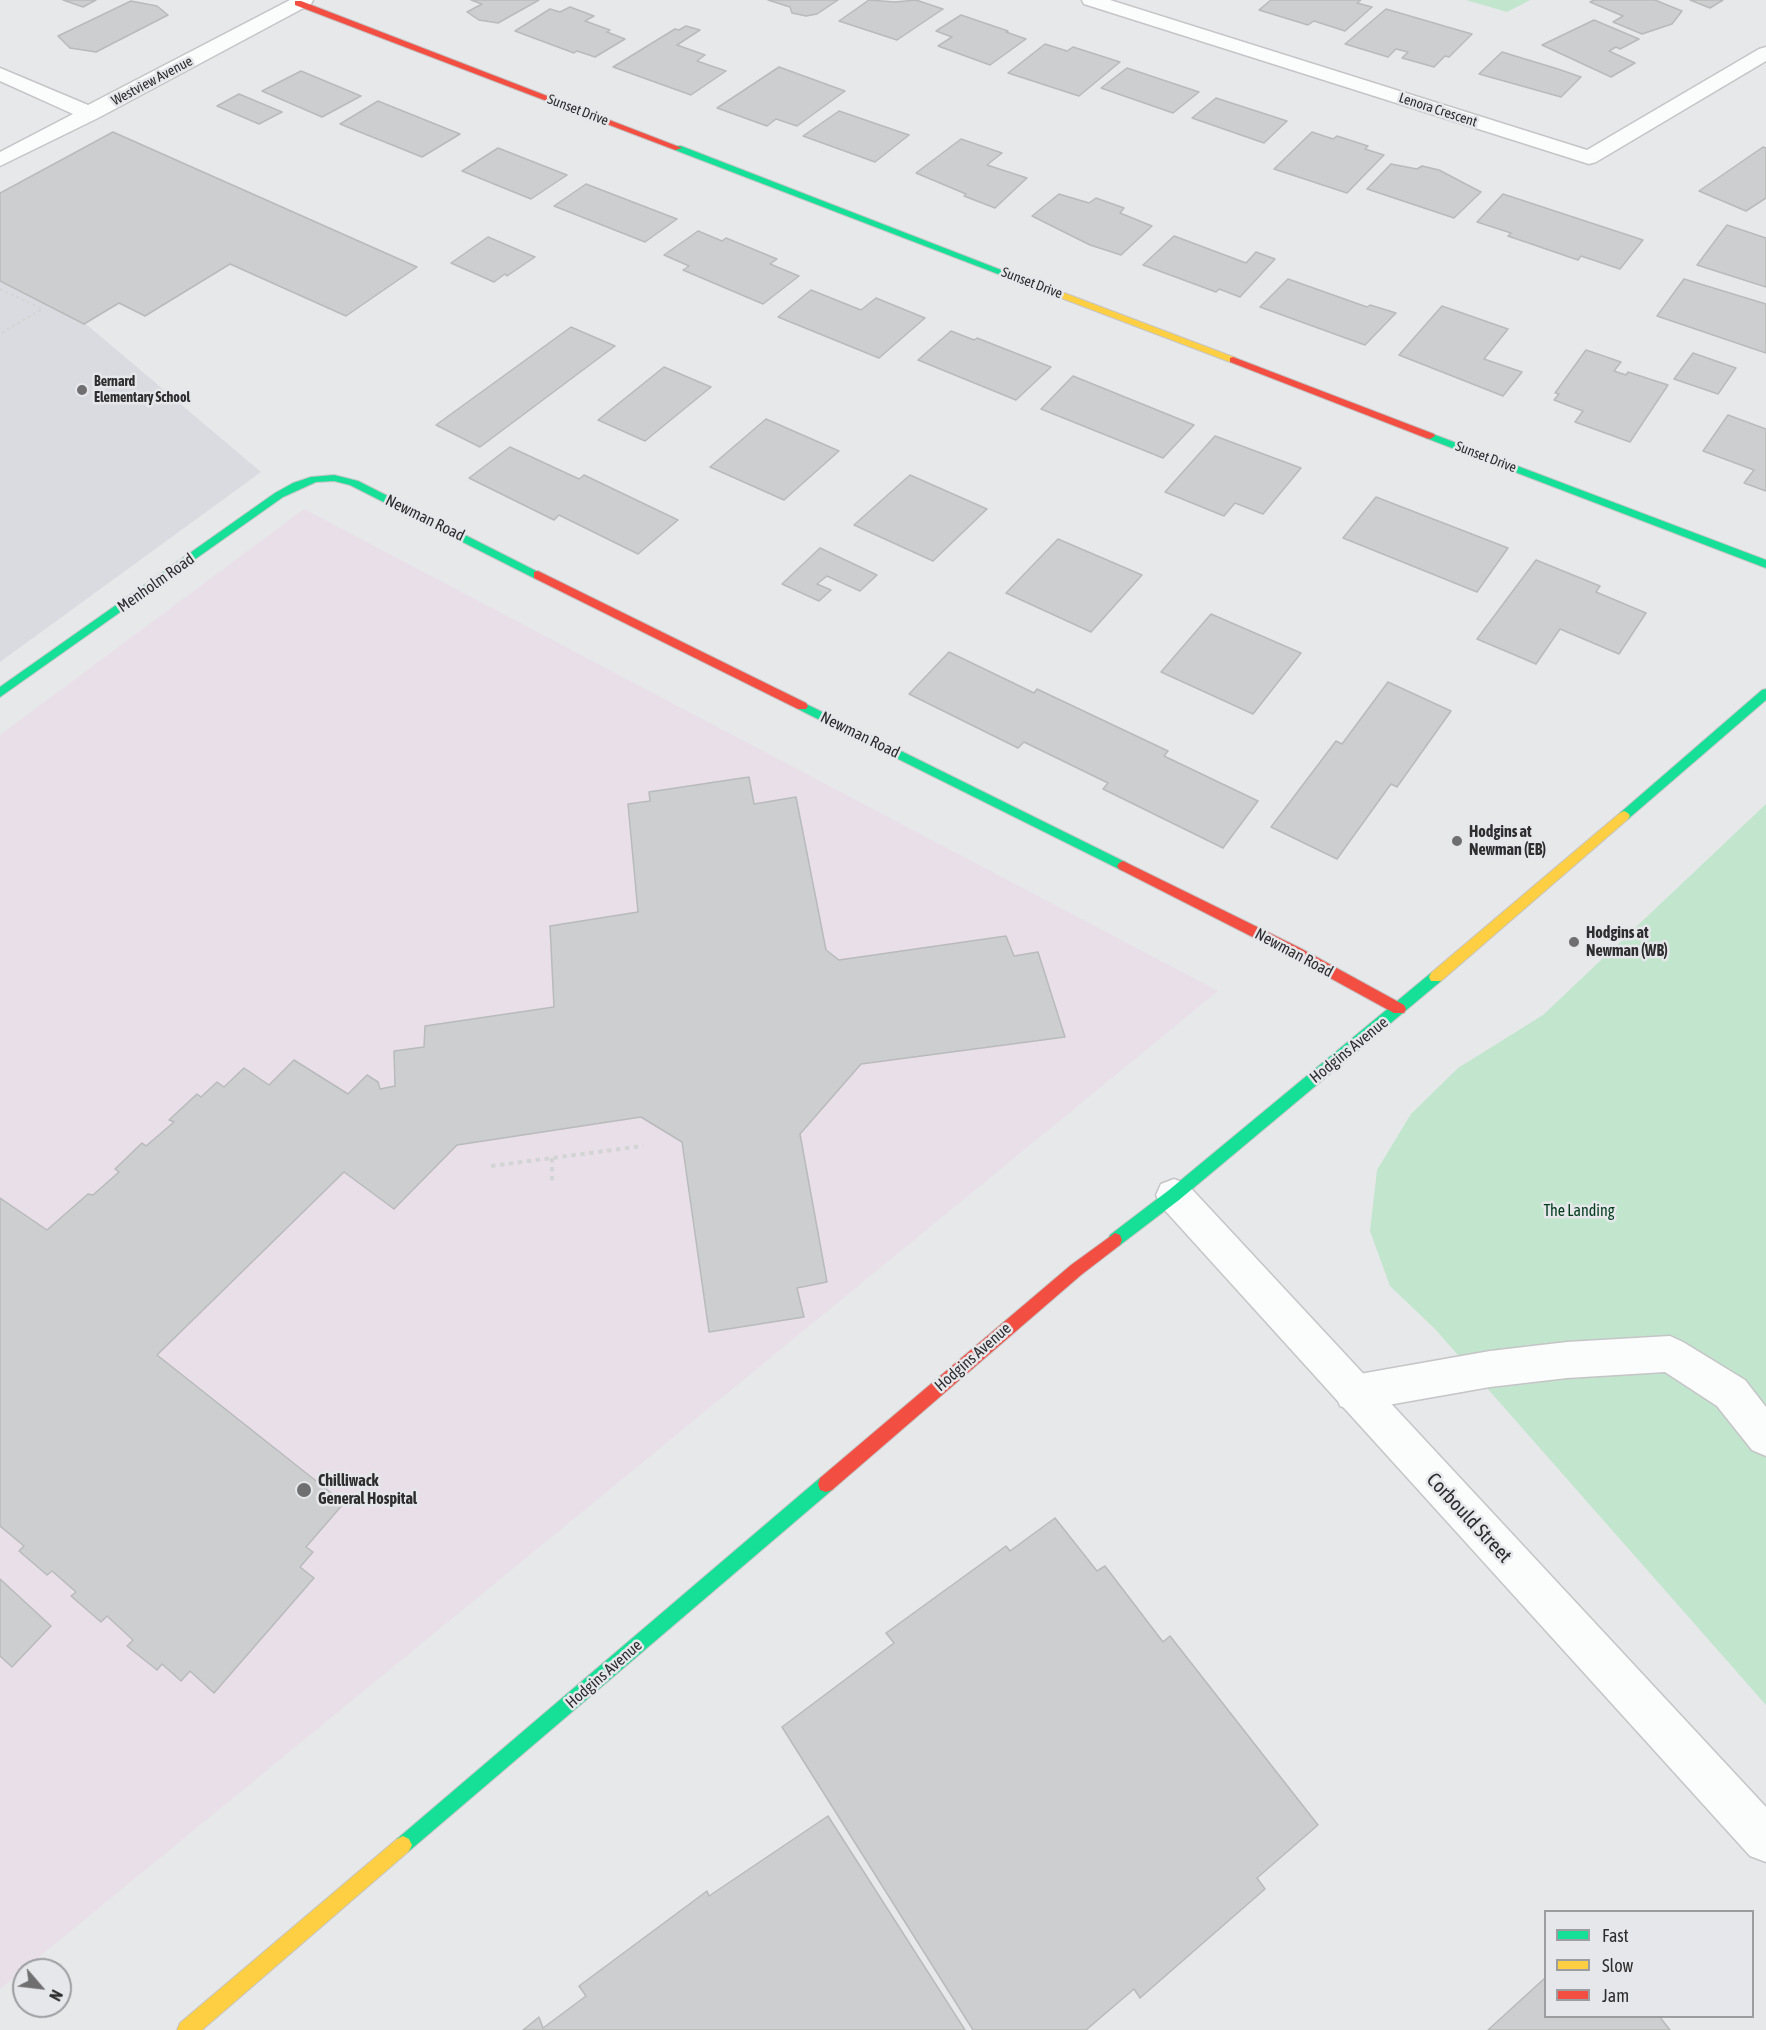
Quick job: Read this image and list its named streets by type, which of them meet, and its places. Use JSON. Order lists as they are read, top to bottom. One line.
{"streets":{"street":["Westview Avenue","Sunset Drive","Lenora Crescent","Newman Road","Menholm Road","Hodgins Avenue","Corbould Street"]},"crossings":[["Westview Avenue","Sunset Drive"],["Newman Road","Menholm Road"],["Newman Road","Hodgins Avenue"],["Hodgins Avenue","Corbould Street"]],"parks":["The Landing"],"places":["Bernard Elementary School","Hodgins at Newman (EB)","Hodgins at Newman (WB)","Chilliwack General Hospital"],"legend":["Fast","Slow","Jam"],"north":"bottom right"}
